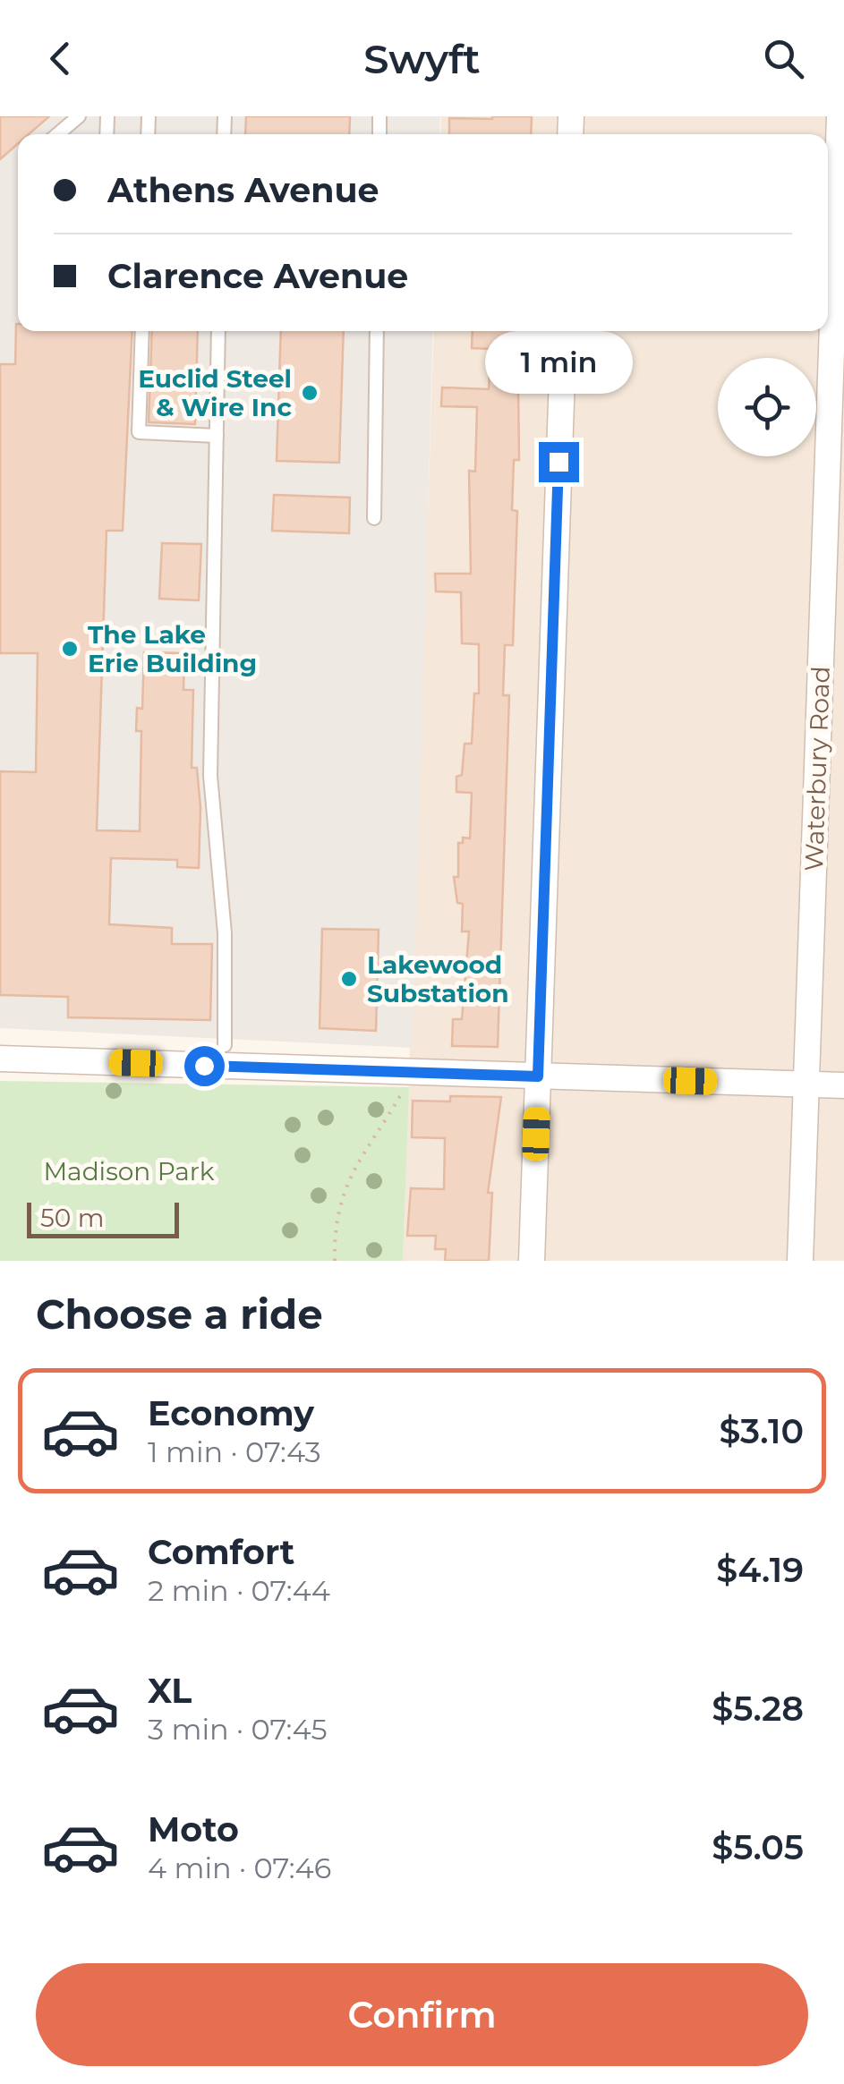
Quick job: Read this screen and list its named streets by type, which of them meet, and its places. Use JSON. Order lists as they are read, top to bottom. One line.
{"streets":{"street":["Waterbury Road"]},"parks":["Madison Park"],"places":["Euclid Steel & Wire Inc","The Lake Erie Building","Lakewood Substation"],"scale_bar":"50 m","page":{"header":"Swyft","banner":["Athens Avenue","Clarence Avenue"],"bubble":"1 min","scale":"50 m","heading":"Choose a ride","list":[{"name":"Economy","note":"1 min · 07:43","value":"$3.10"},{"name":"Comfort","note":"2 min · 07:44","value":"$4.19"},{"name":"XL","note":"3 min · 07:45","value":"$5.28"},{"name":"Moto","note":"4 min · 07:46","value":"$5.05"}],"buttons":"Confirm"}}
